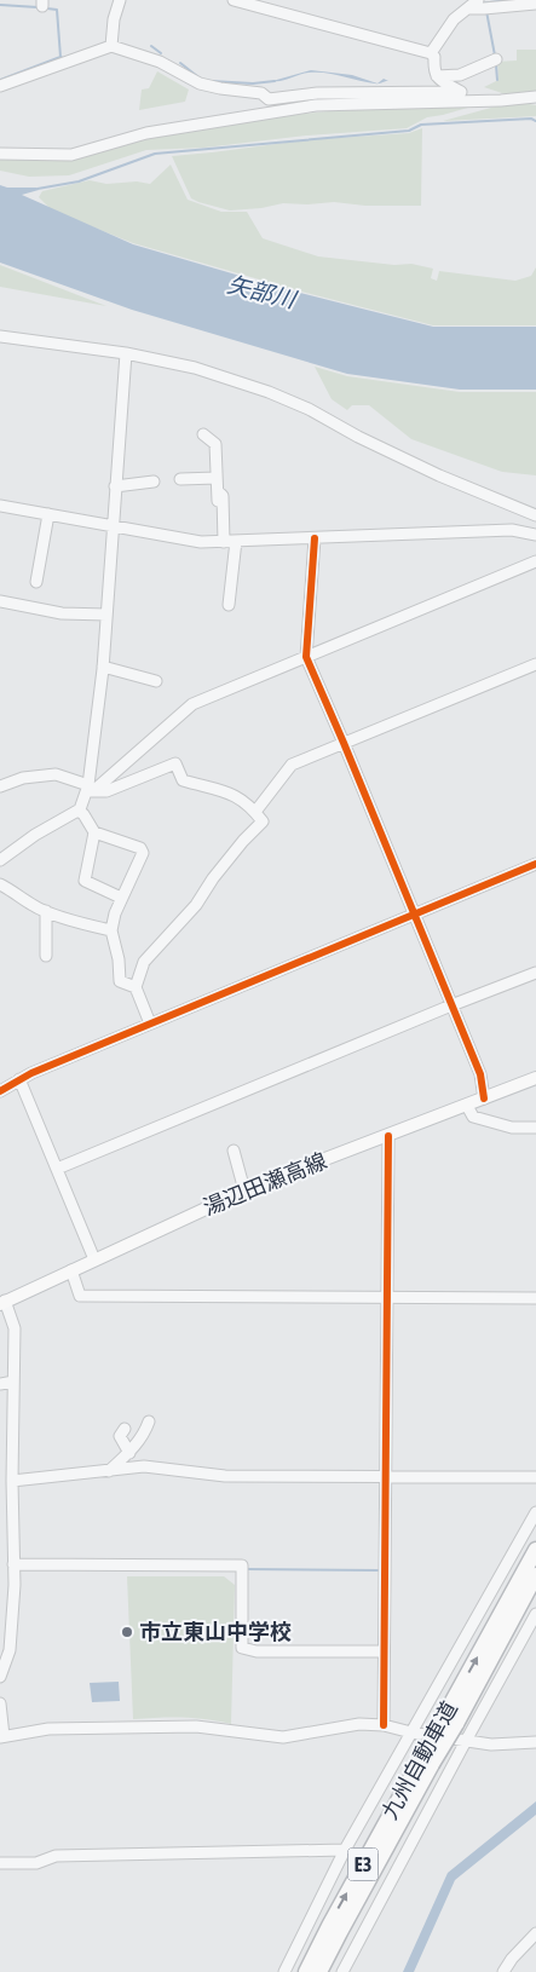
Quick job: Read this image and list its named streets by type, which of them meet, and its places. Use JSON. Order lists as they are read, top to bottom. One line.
{"streets":{"highway":["九州自動車道","E3"],"main road":["湯辺田瀬高線"]},"water":["矢部川"],"places":["市立東山中学校"]}
